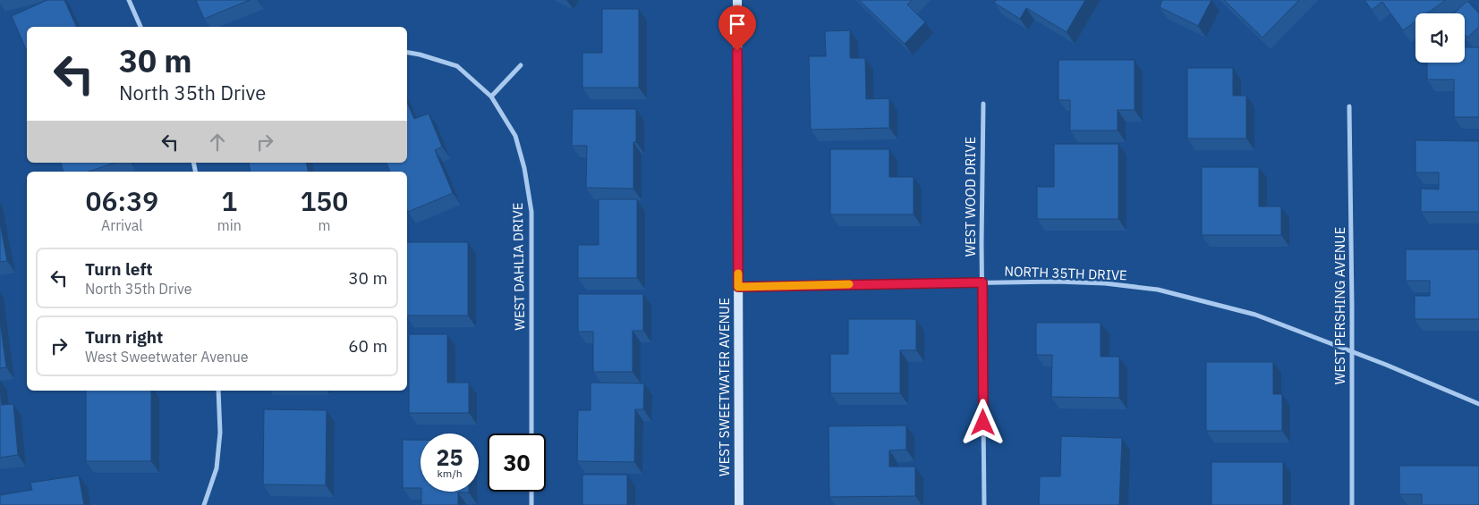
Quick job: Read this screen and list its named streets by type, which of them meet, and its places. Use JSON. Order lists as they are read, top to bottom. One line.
{"streets":{"street":["WEST WOOD DRIVE","WEST DAHLIA DRIVE","NORTH 35TH DRIVE","WEST PERSHING AVENUE","WEST SWEETWATER AVENUE"]},"crossings":[["WEST WOOD DRIVE","NORTH 35TH DRIVE"],["NORTH 35TH DRIVE","WEST PERSHING AVENUE"],["NORTH 35TH DRIVE","WEST SWEETWATER AVENUE"]],"page":{"turn":["30 m","North 35th Drive"],"eta":["06:39","Arrival","1","min","150","m"],"list":[{"name":"Turn left","note":"North 35th Drive","value":"30 m"},{"name":"Turn right","note":"West Sweetwater Avenue","value":"60 m"}],"speed":"25 km/h","limit":"30"}}
